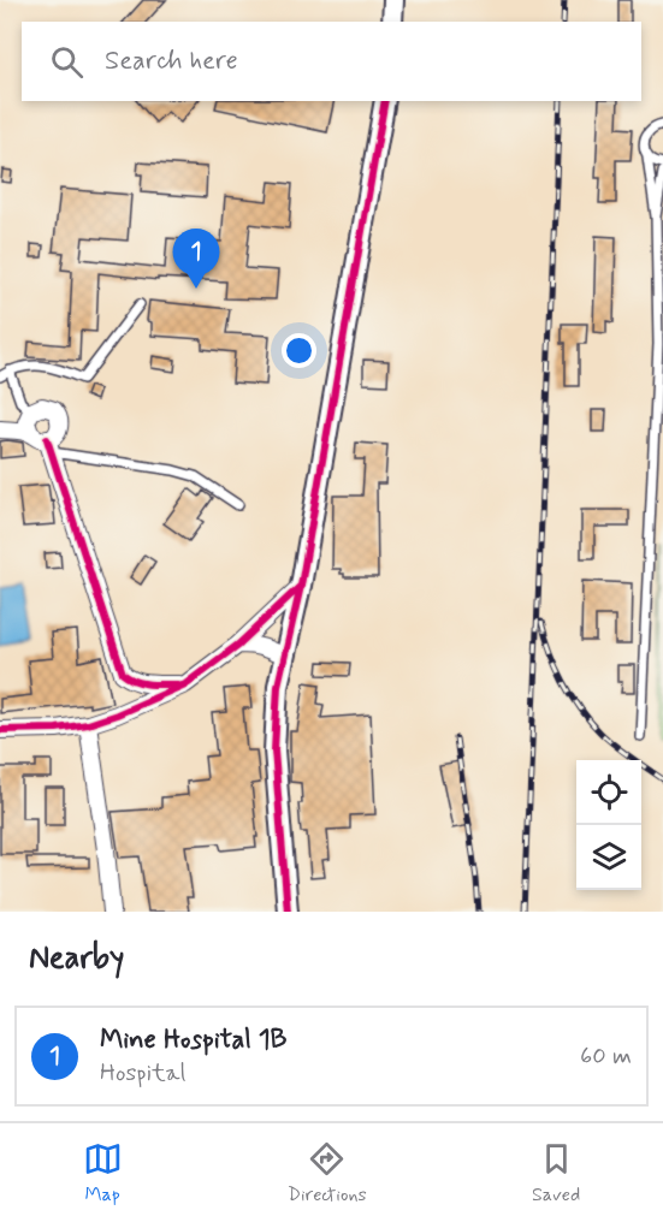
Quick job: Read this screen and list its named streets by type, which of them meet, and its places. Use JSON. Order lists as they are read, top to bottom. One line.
{"page":{"search":"Search here","pins":"1","heading":"Nearby","list":[{"mark":"1","name":"Mine Hospital 1B","note":"Hospital","value":"60 m"}],"nav":["Map","Directions","Saved"]}}
